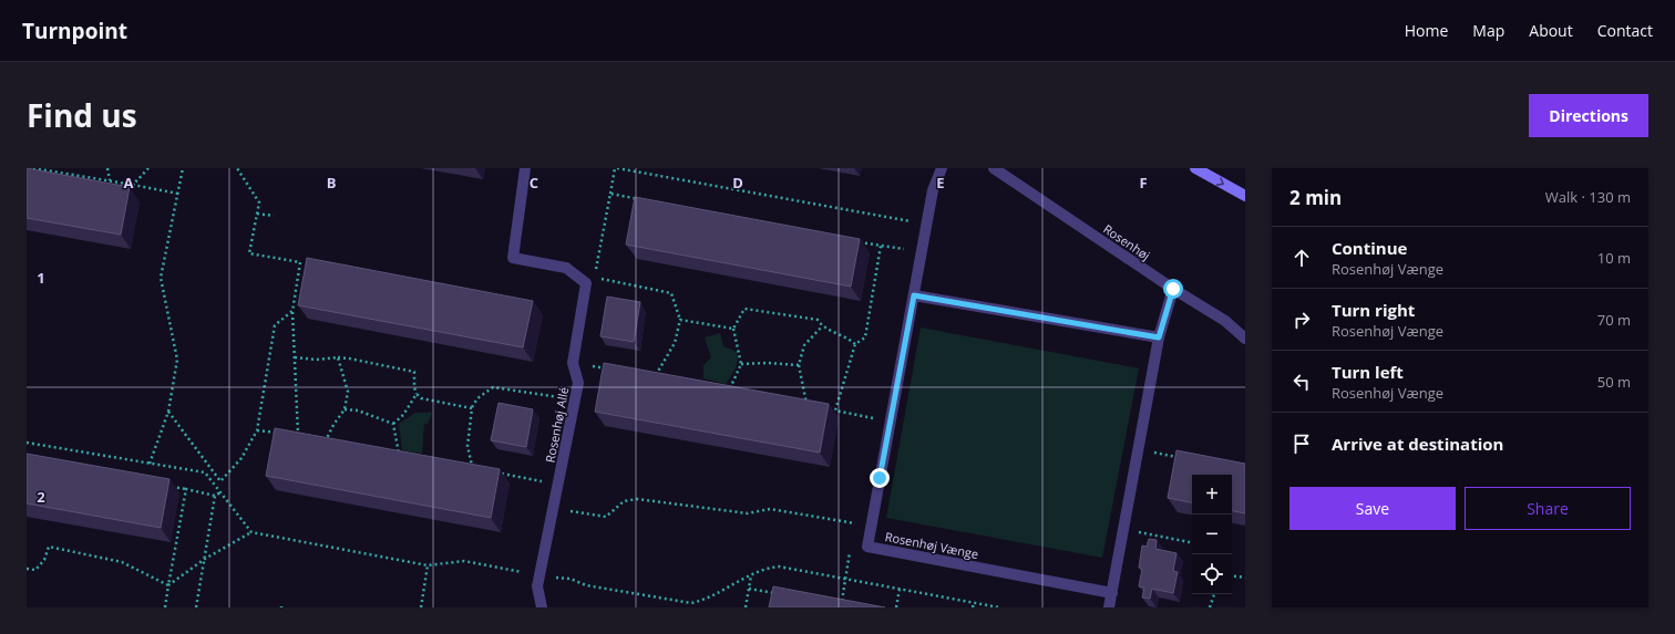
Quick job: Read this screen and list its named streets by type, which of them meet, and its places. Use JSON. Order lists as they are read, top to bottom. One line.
{"streets":{"street":["Rosenhøj","Rosenhøj Allé","Rosenhøj Vænge"]},"page":{"header":"Turnpoint","nav":["Home","Map","About","Contact"],"title":"Find us","buttons":["Directions",["Save","Share"]],"heading":["2 min","Walk · 130 m"],"list":[["Continue","Rosenhøj Vænge","10 m"],["Turn right","Rosenhøj Vænge","70 m"],["Turn left","Rosenhøj Vænge","50 m"],"Arrive at destination"],"map_buttons":["+","−"]},"grid":{"columns":["A","B","C","D","E","F"],"rows":["1","2"]}}
